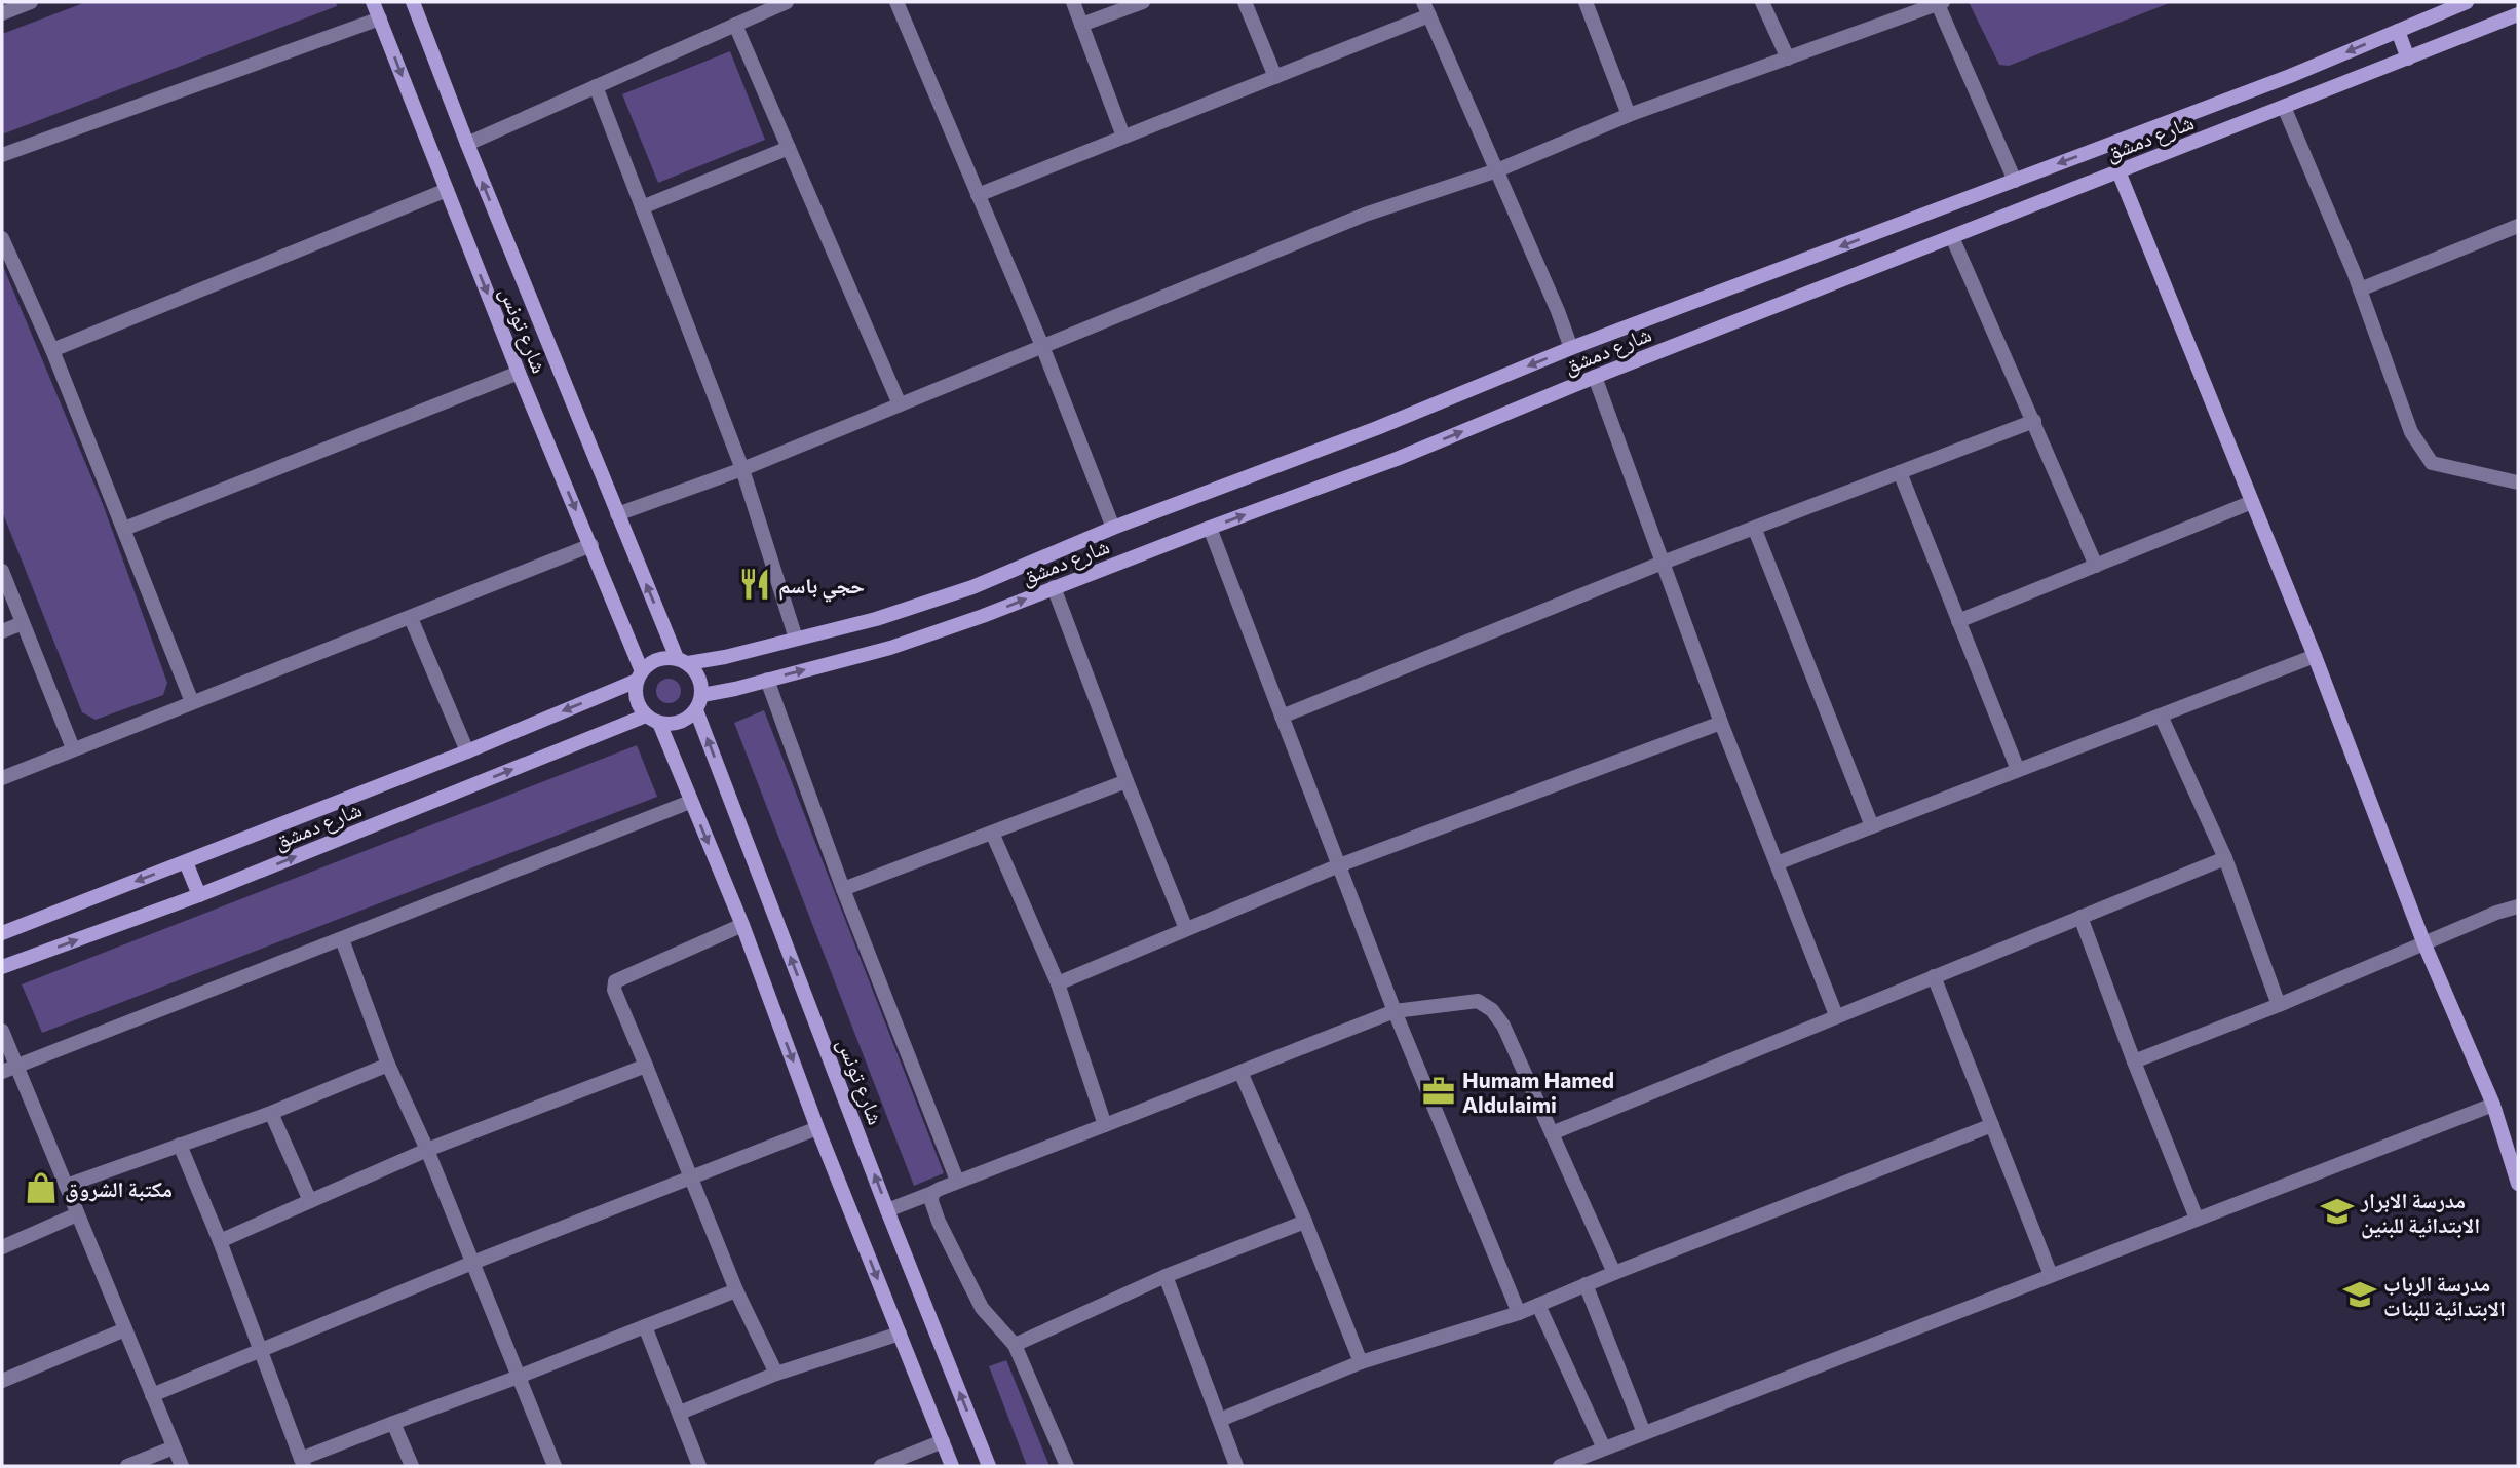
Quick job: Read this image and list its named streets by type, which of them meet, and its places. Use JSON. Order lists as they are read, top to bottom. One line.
{"streets":{"main road":["شارع دمشق","شارع تونس"]},"crossings":[["شارع دمشق","شارع تونس"]],"places":{"restaurant":["حجي باسم"],"office":["Humam Hamed Aldulaimi"],"shop":["مكتبة الشروق"],"school or university":["مدرسة الابرار الابتدائية للبنين","مدرسة الرباب الابتدائية للبنات"]}}
